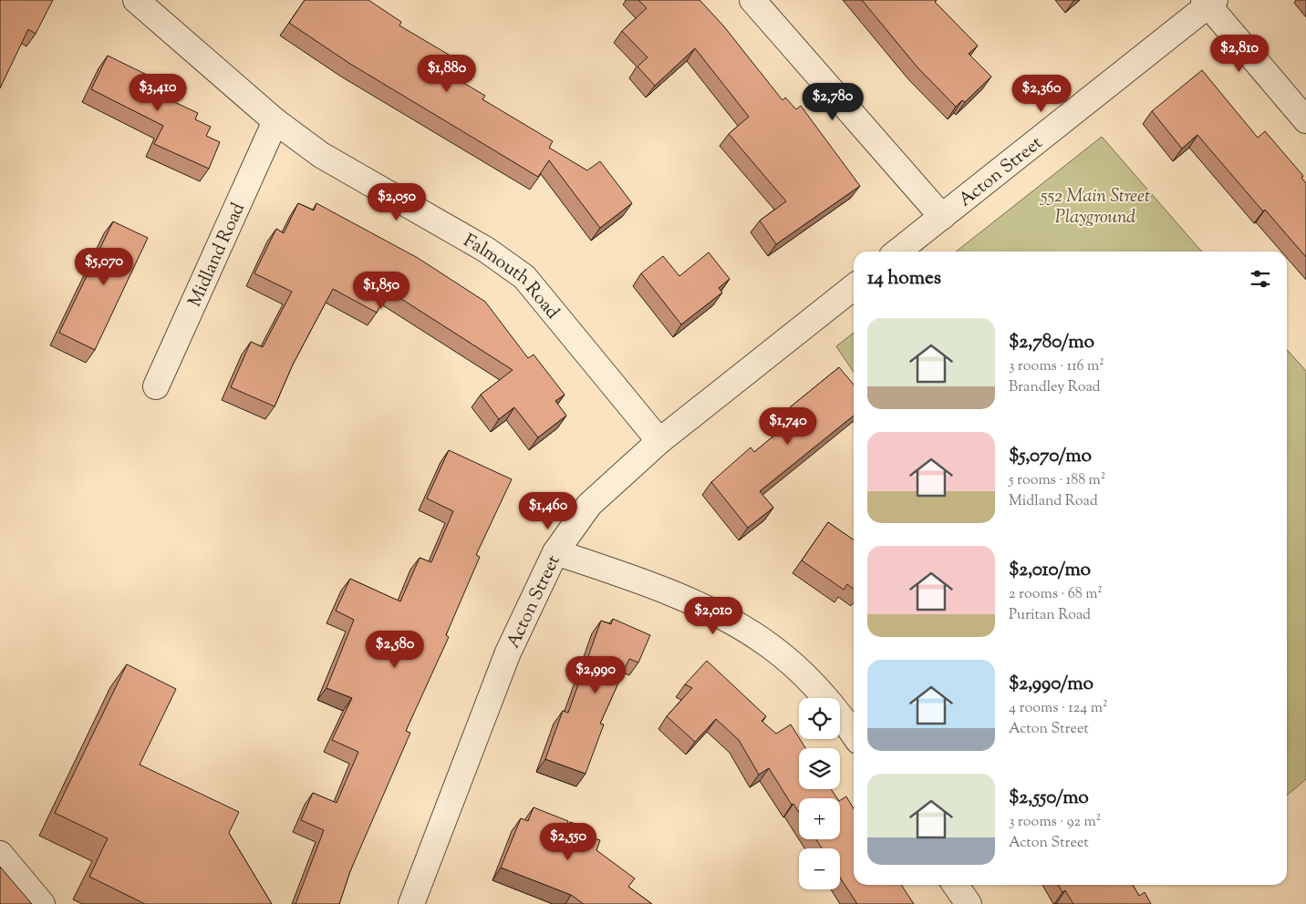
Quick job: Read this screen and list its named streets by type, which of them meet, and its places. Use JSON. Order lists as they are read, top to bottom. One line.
{"streets":{"street":["Acton Street","Midland Road","Falmouth Road"]},"crossings":[["Acton Street","Falmouth Road"],["Midland Road","Falmouth Road"]],"parks":["552 Main Street Playground"],"page":{"price":["$2,810","$1,880","$3,410","$2,360","$2,780","$2,050","$5,070","$1,850","$1,740","$1,460","$2,010","$2,580","$2,990","$2,550"],"heading":"14 homes","list":[{"name":"$2,780/mo","note":"3 rooms · 116 m² · Brandley Road"},{"name":"$5,070/mo","note":"5 rooms · 188 m² · Midland Road"},{"name":"$2,010/mo","note":"2 rooms · 68 m² · Puritan Road"},{"name":"$2,990/mo","note":"4 rooms · 124 m² · Acton Street"},{"name":"$2,550/mo","note":"3 rooms · 92 m² · Acton Street"}],"map_buttons":["+","−"]}}
